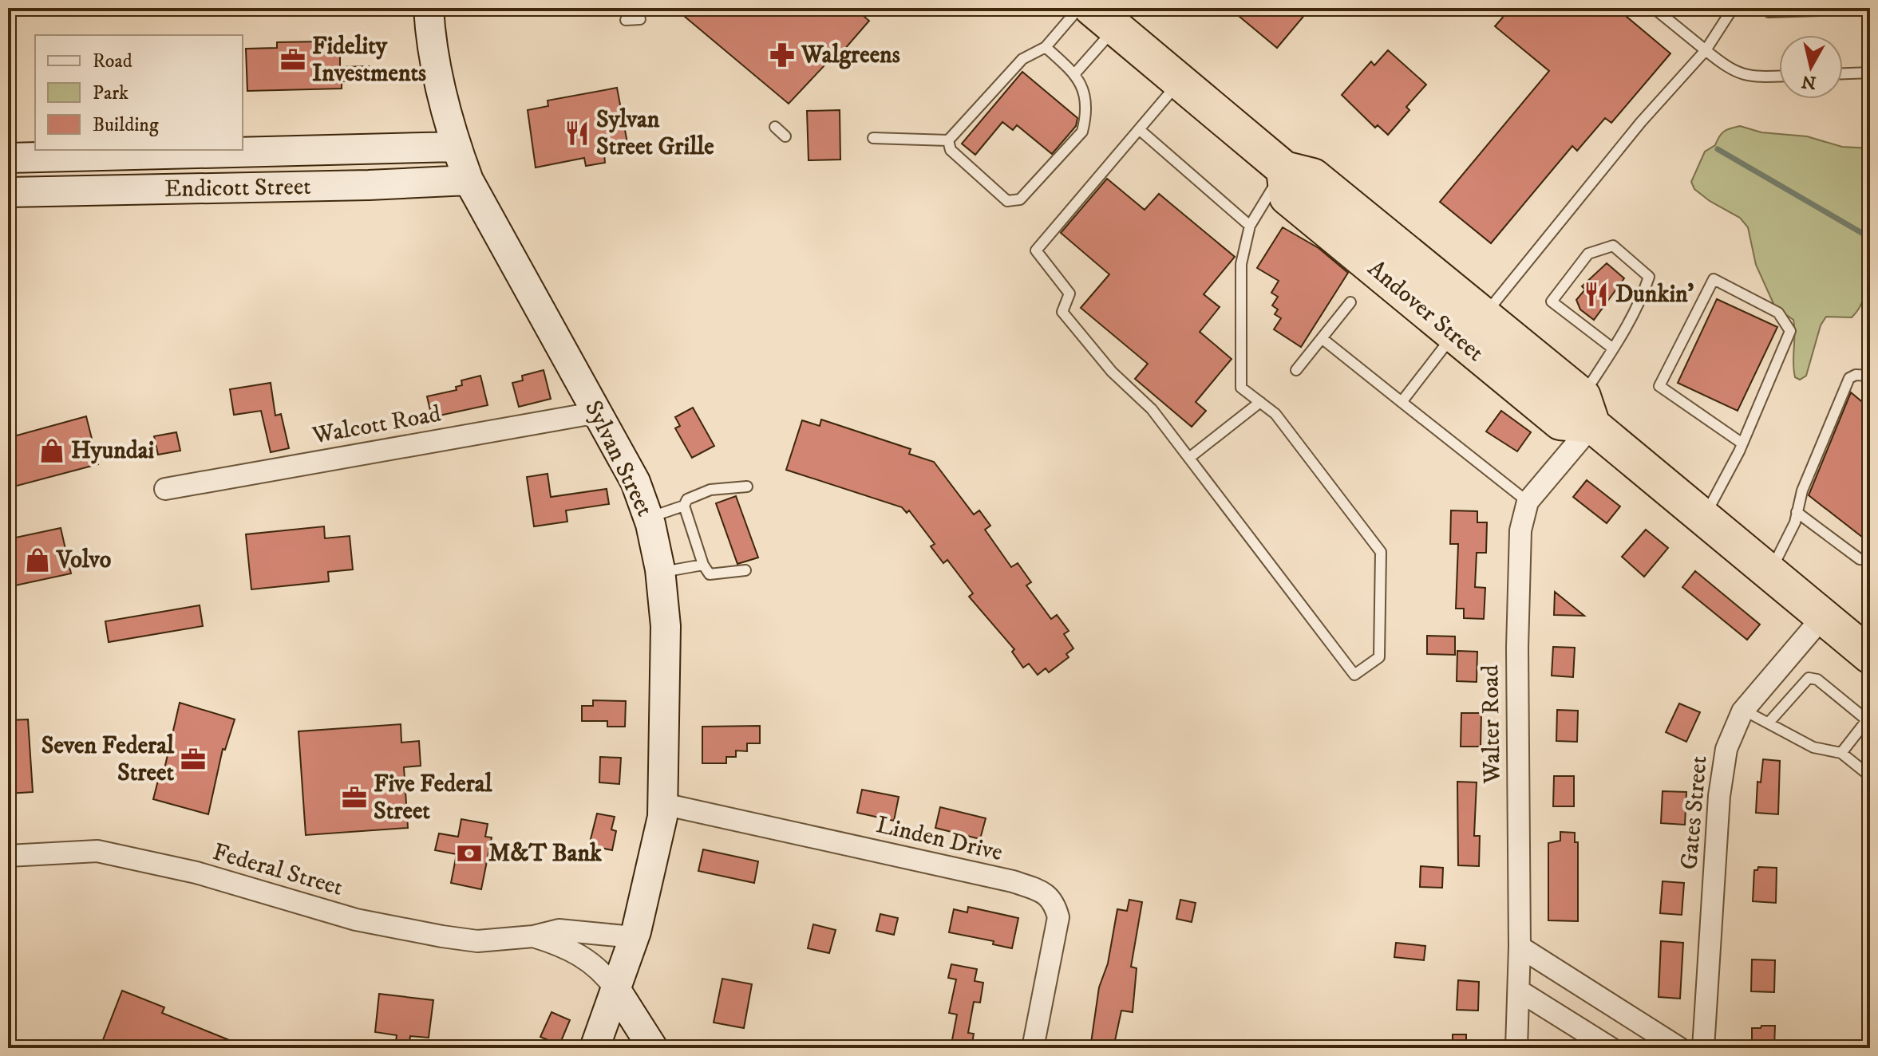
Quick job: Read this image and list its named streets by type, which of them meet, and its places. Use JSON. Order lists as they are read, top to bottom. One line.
{"streets":{"highway":["Andover Street"],"main road":["Endicott Street","Sylvan Street"],"street":["Walcott Road","Walter Road","Gates Street","Linden Drive","Federal Street"]},"crossings":[["Endicott Street","Sylvan Street"],["Andover Street","Walter Road"],["Andover Street","Gates Street"],["Walcott Road","Sylvan Street"],["Sylvan Street","Linden Drive"],["Sylvan Street","Federal Street"]],"places":{"pharmacy":["Walgreens"],"office":["Fidelity Investments","Seven Federal Street","Five Federal Street"],"restaurant":["Sylvan Street Grille","Dunkin'"],"shop":["Hyundai","Volvo"],"bank":["M&T Bank"]},"legend":["Road","Park","Building"],"north":"bottom"}
